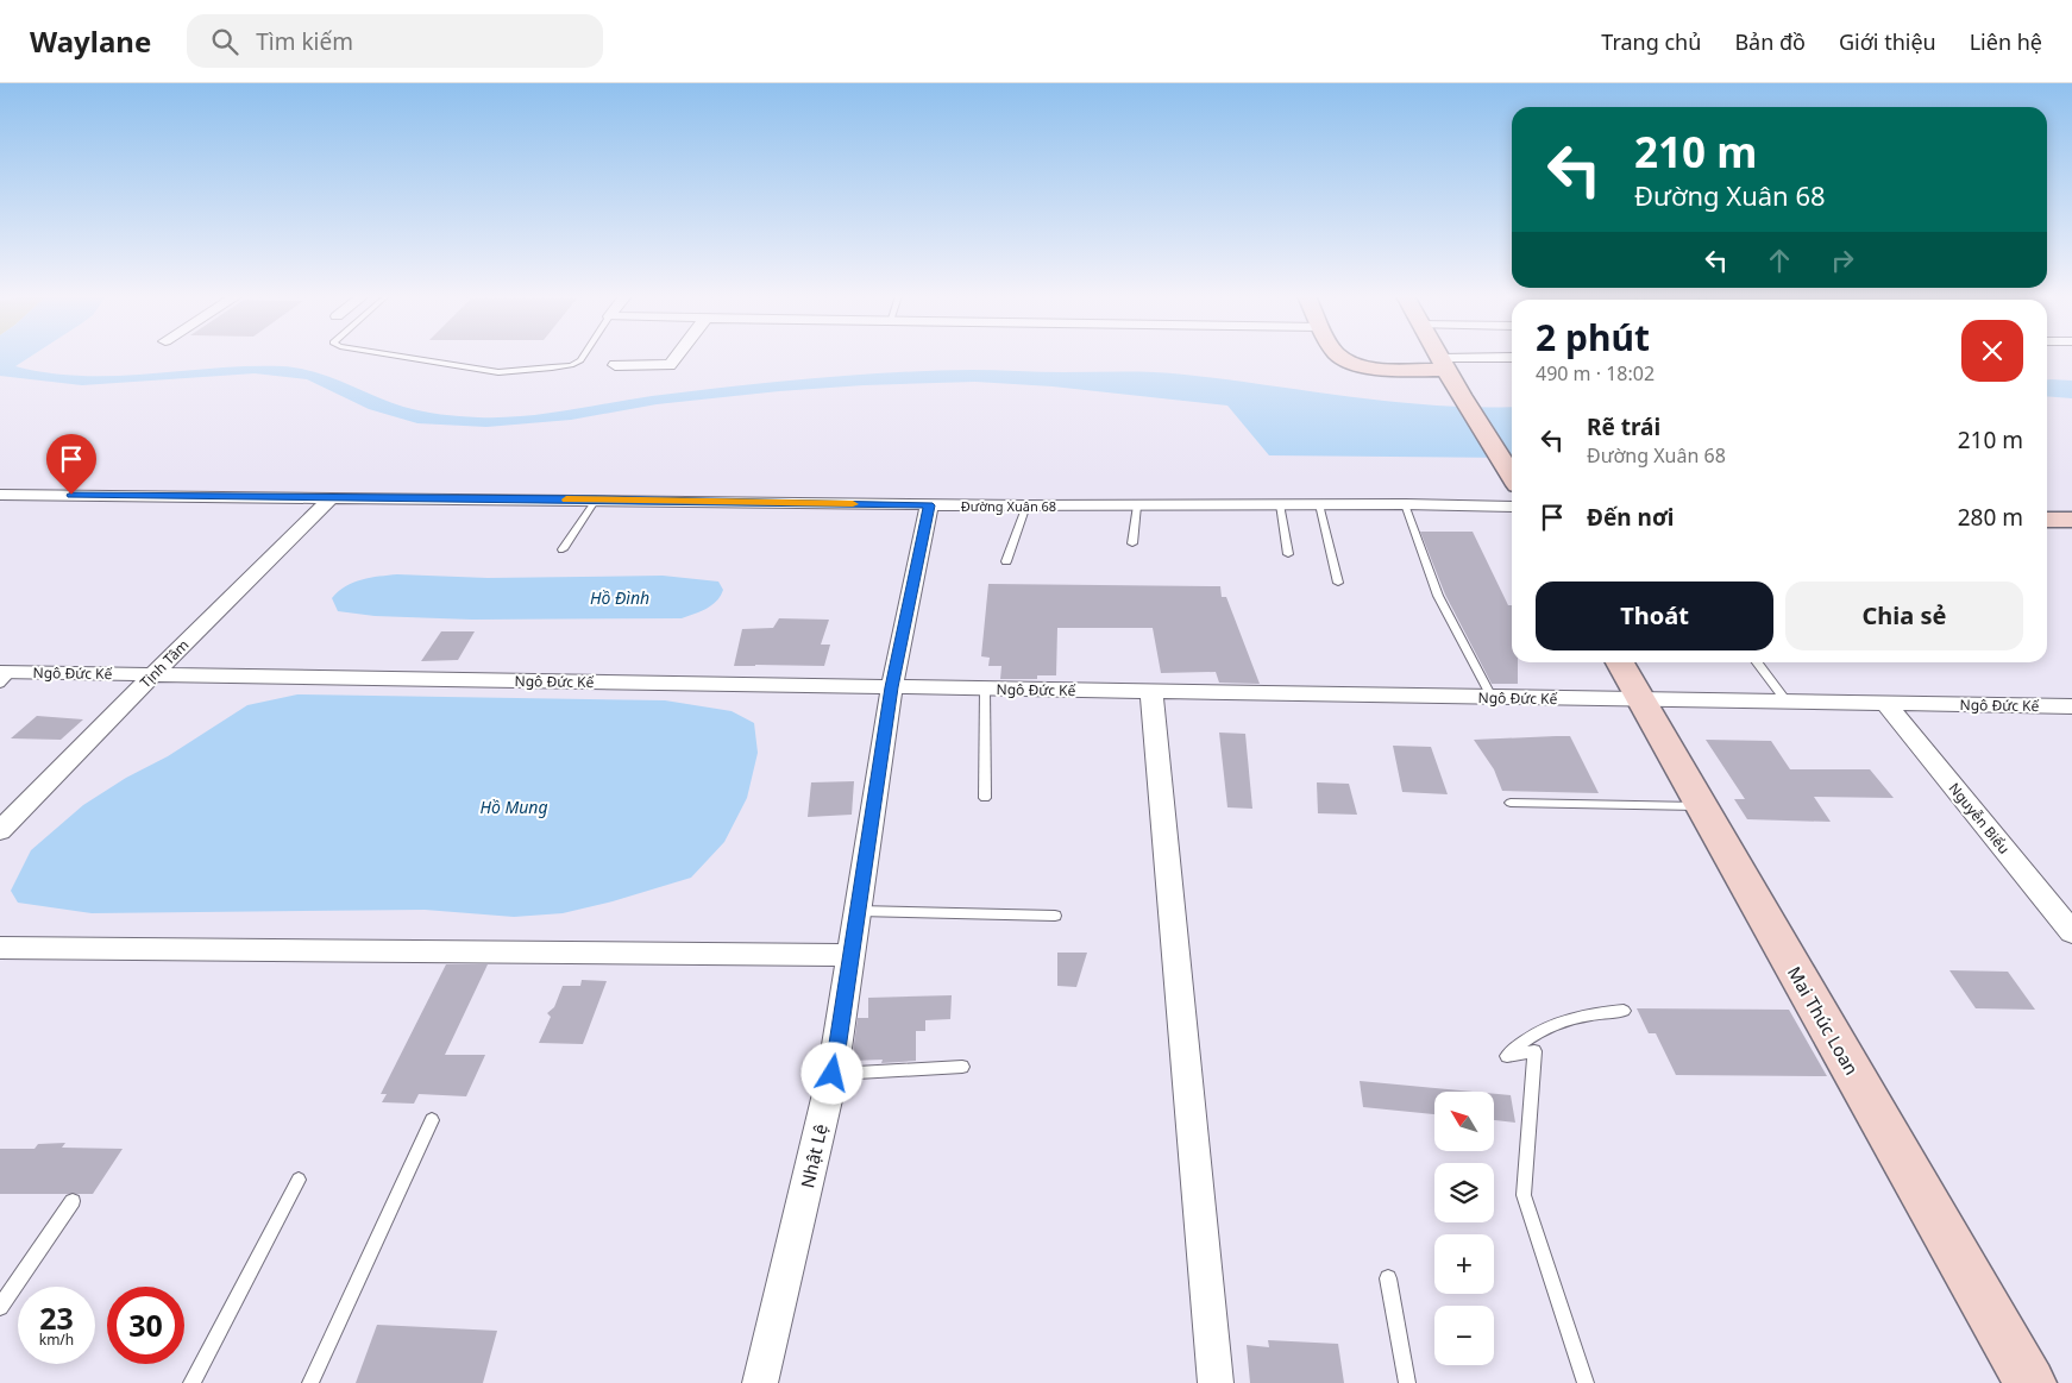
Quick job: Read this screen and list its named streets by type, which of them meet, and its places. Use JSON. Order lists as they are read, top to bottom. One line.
{"streets":{"street":["Đường Xuân 68","Tịnh Tâm","Ngô Đức Kế","Nguyễn Biểu","Mai Thúc Loan","Nhật Lệ"]},"crossings":[["Đường Xuân 68","Tịnh Tâm"],["Đường Xuân 68","Nhật Lệ"],["Tịnh Tâm","Ngô Đức Kế"],["Ngô Đức Kế","Nguyễn Biểu"],["Ngô Đức Kế","Mai Thúc Loan"],["Ngô Đức Kế","Nhật Lệ"]],"water":["Hồ Đình","Hồ Mung"],"north":"top left","page":{"header":"Waylane","search":"Tìm kiếm","nav":["Trang chủ","Bản đồ","Giới thiệu","Liên hệ"],"turn":["210 m","Đường Xuân 68"],"heading":["2 phút","490 m · 18:02"],"list":[{"name":"Rẽ trái","note":"Đường Xuân 68","value":"210 m"},{"name":"Đến nơi","value":"280 m"}],"buttons":["Thoát","Chia sẻ"],"map_buttons":["+","−"],"speed":"23 km/h","limit":"30"}}
